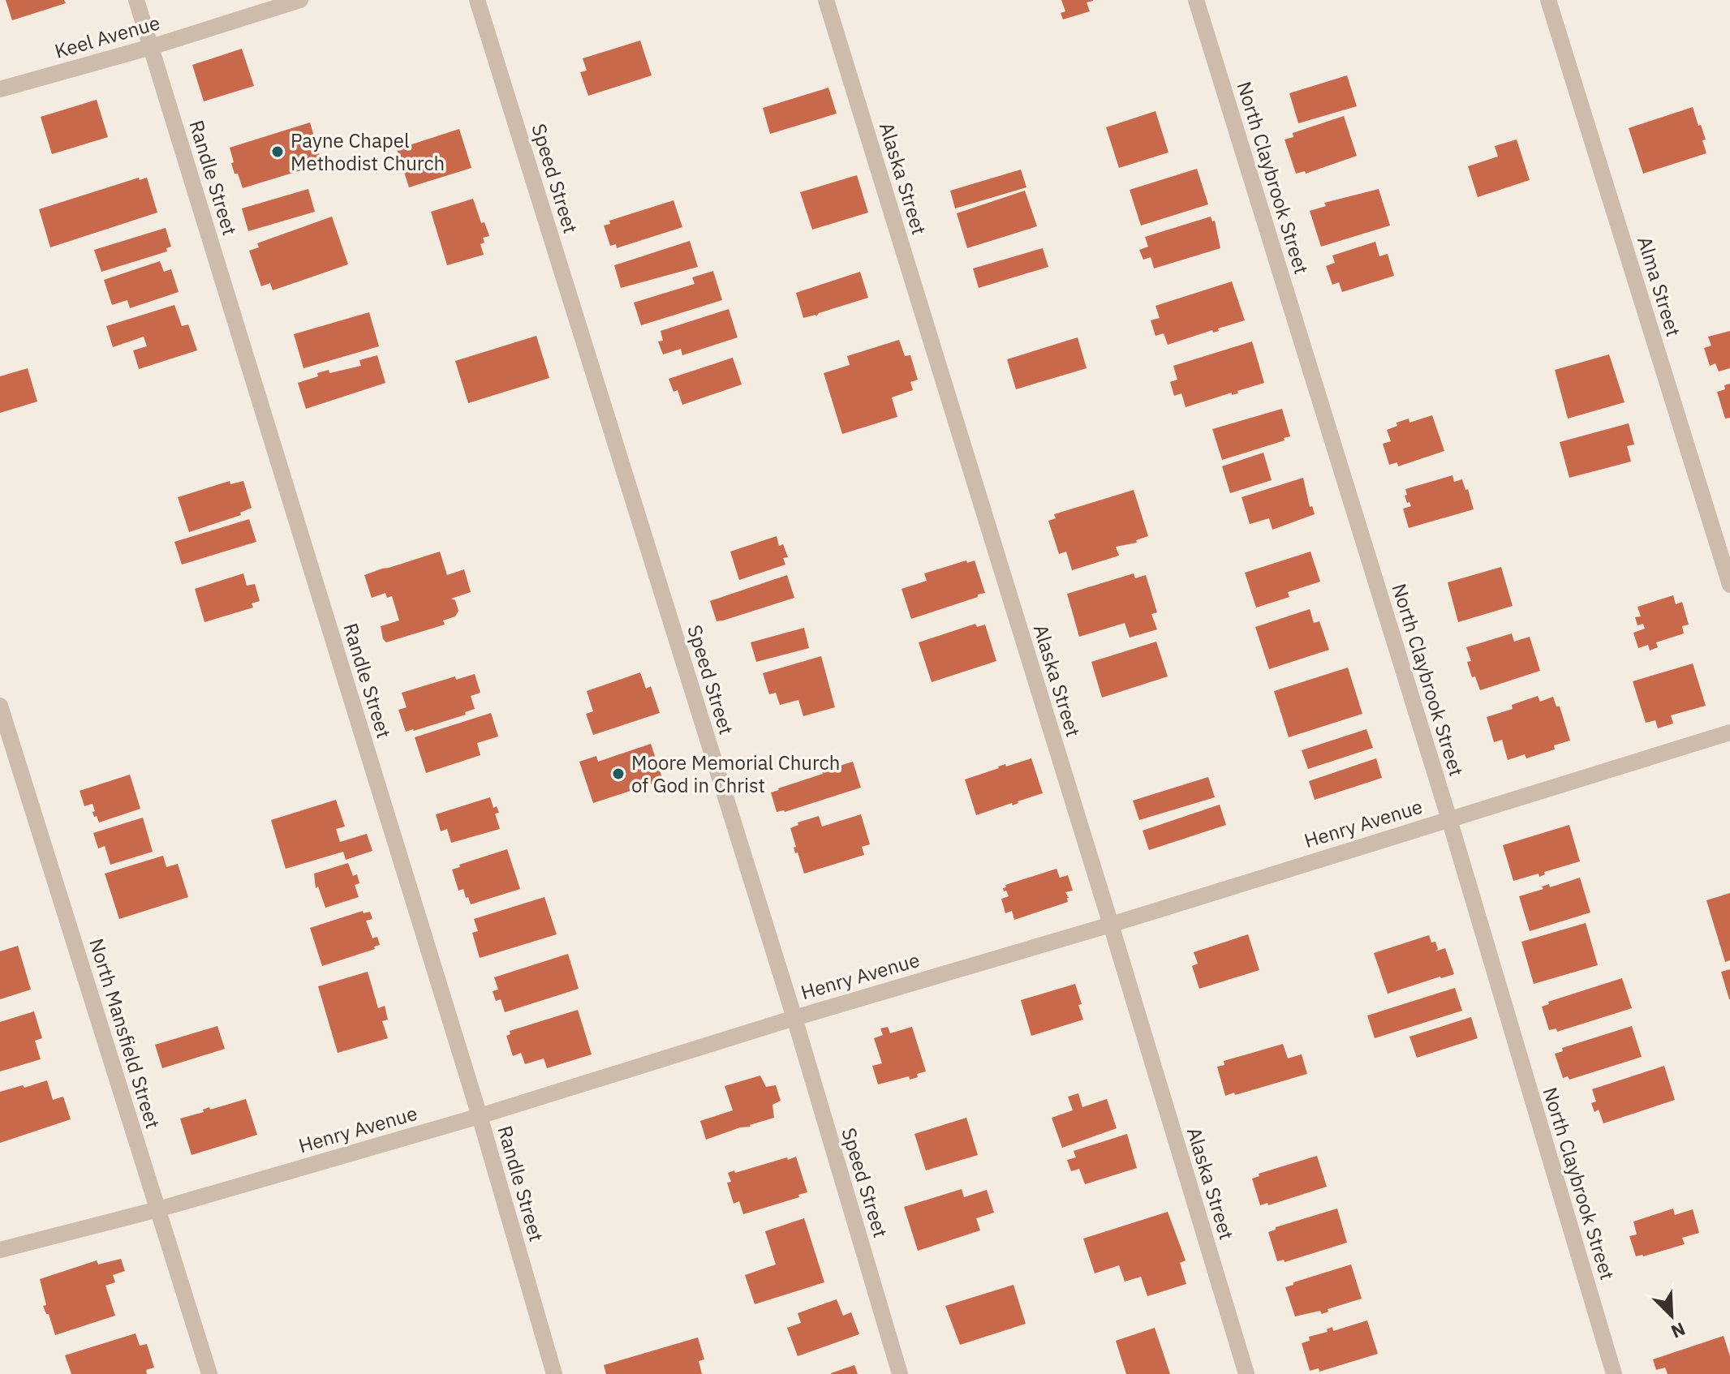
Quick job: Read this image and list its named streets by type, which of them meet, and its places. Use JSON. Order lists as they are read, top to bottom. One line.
{"streets":{"street":["Keel Avenue","Randle Street","North Claybrook Street","Speed Street","Alaska Street","Alma Street","Henry Avenue","North Mansfield Street"]},"crossings":[["Keel Avenue","Randle Street"],["Randle Street","Henry Avenue"],["North Claybrook Street","Henry Avenue"],["Speed Street","Henry Avenue"],["Alaska Street","Henry Avenue"],["Henry Avenue","North Mansfield Street"]],"places":["Payne Chapel Methodist Church","Moore Memorial Church of God in Christ"],"north":"bottom right"}
